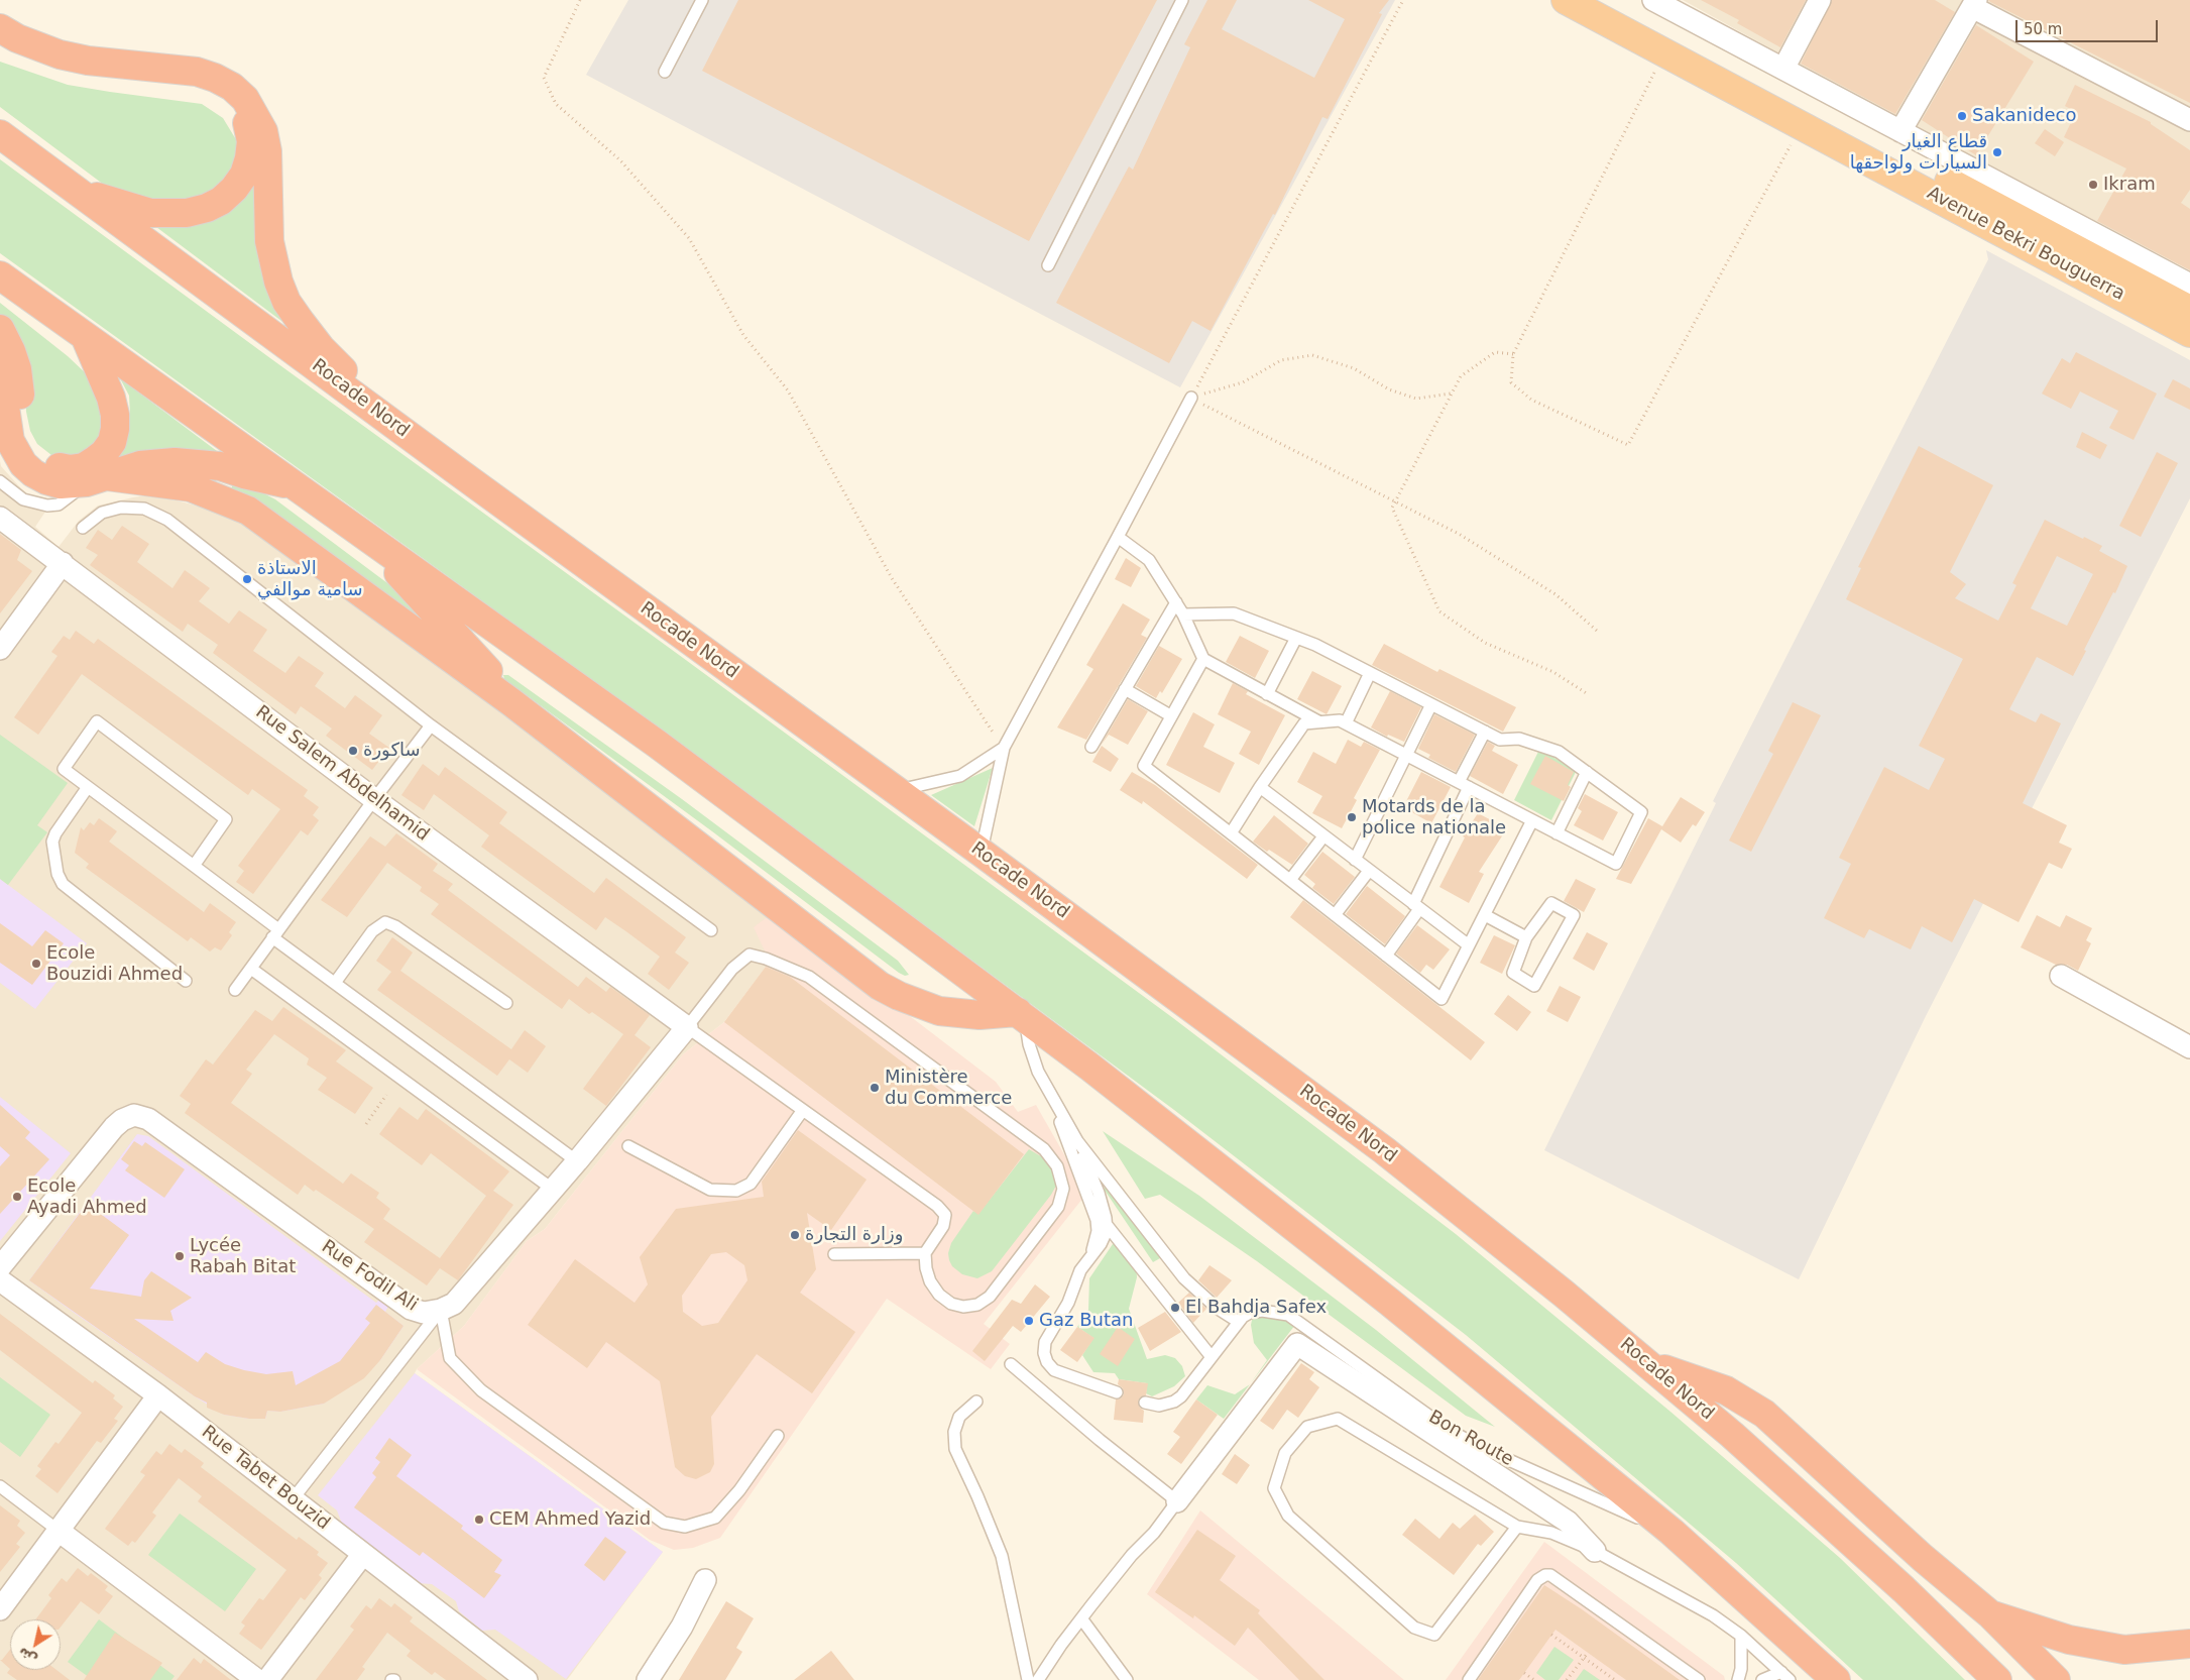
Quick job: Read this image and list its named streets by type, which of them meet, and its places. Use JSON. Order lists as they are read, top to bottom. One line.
{"streets":{"highway":["Avenue Bekri Bouguerra","Rocade Nord"],"street":["Rue Salem Abdelhamid","Rue Fodil Ali","Rue Tabet Bouzid"],"lane":["Bon Route"]},"crossings":[["Rue Salem Abdelhamid","Rue Fodil Ali"]],"places":["Sakanideco","قطاع الغيار السيارات ولواحقها","Ikram","الاستاذة سامية موالفي","ساكورة","Motards de la police nationale","Ecole Bouzidi Ahmed","Ministère du Commerce","Ecole Ayadi Ahmed","وزارة التجارة","Lycée Rabah Bitat","El Bahdja Safex","Gaz Butan","CEM Ahmed Yazid"],"scale_bar":"50 m","north":"bottom left"}
